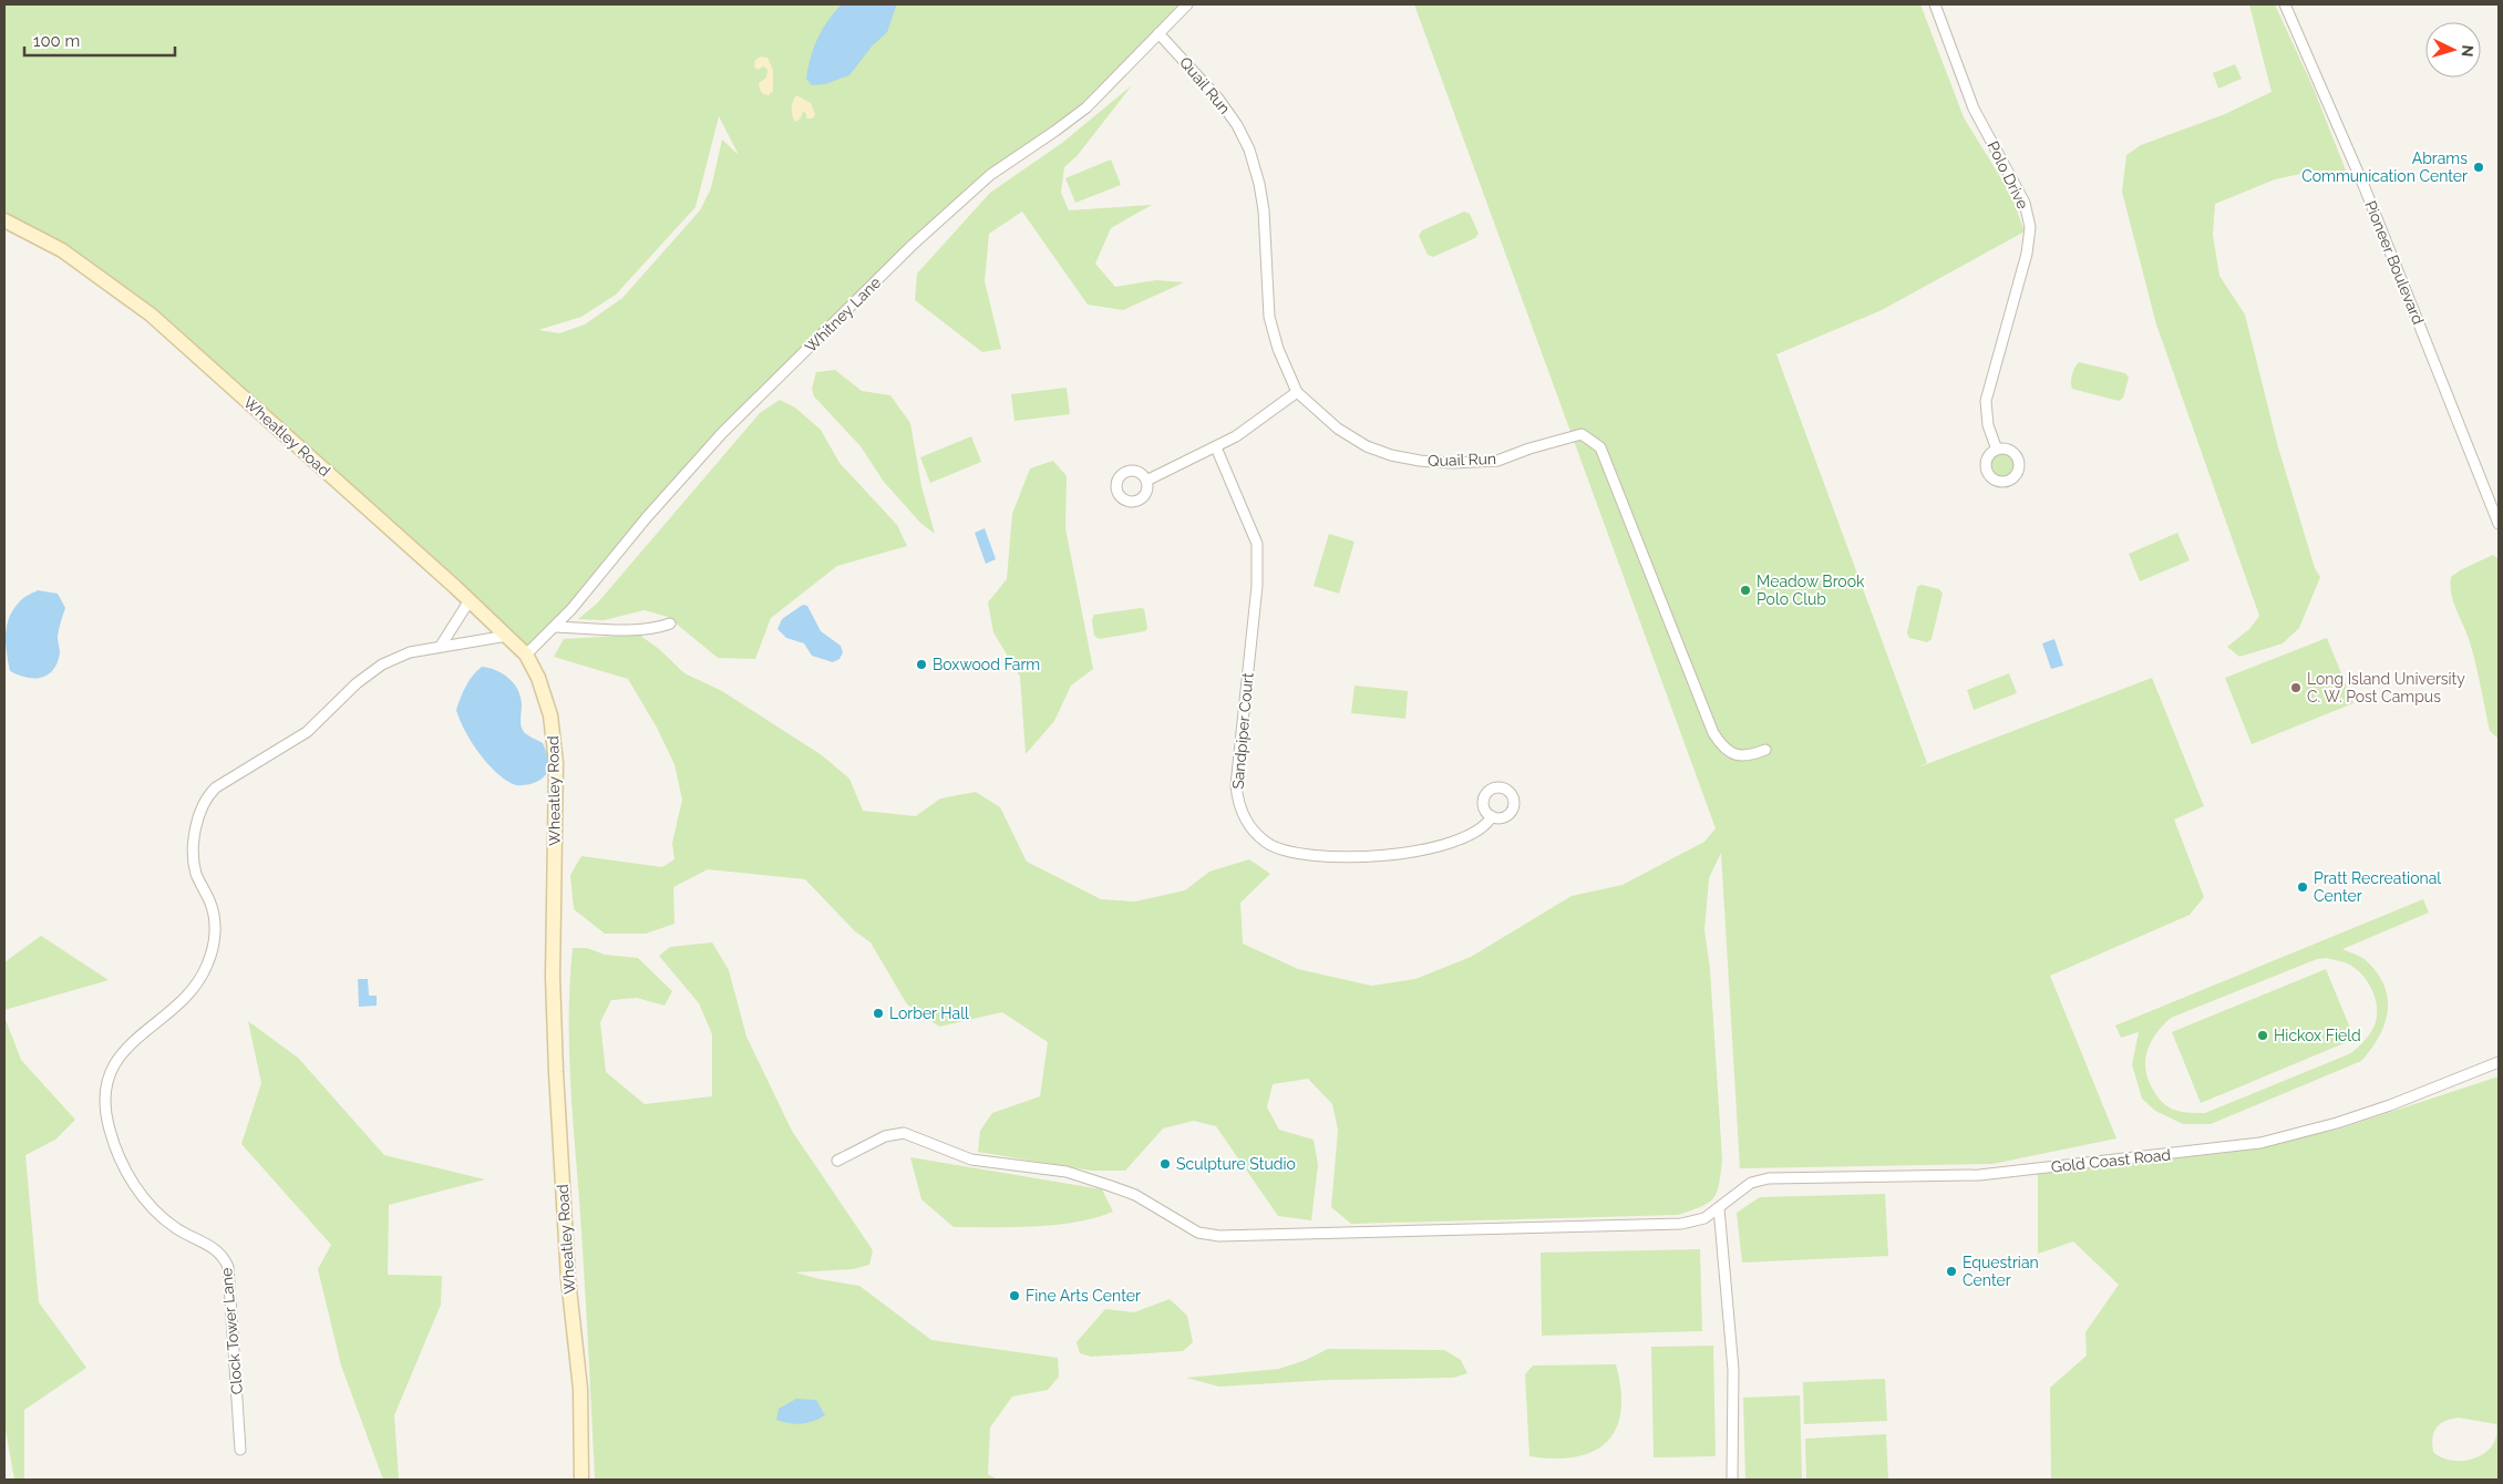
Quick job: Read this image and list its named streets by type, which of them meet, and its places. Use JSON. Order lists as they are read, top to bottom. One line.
{"streets":{"main road":["Wheatley Road"],"street":["Quail Run","Polo Drive","Pioneer Boulevard","Whitney Lane","Sandpiper Court","Gold Coast Road","Clock Tower Lane"]},"crossings":[["Quail Run","Whitney Lane"],["Whitney Lane","Wheatley Road"],["Wheatley Road","Clock Tower Lane"]],"places":["Abrams Communication Center","Meadow Brook Polo Club","Boxwood Farm","Long Island University C. W. Post Campus","Pratt Recreational Center","Lorber Hall","Hickox Field","Sculpture Studio","Equestrian Center","Fine Arts Center"],"scale_bar":"100 m","north":"right"}
